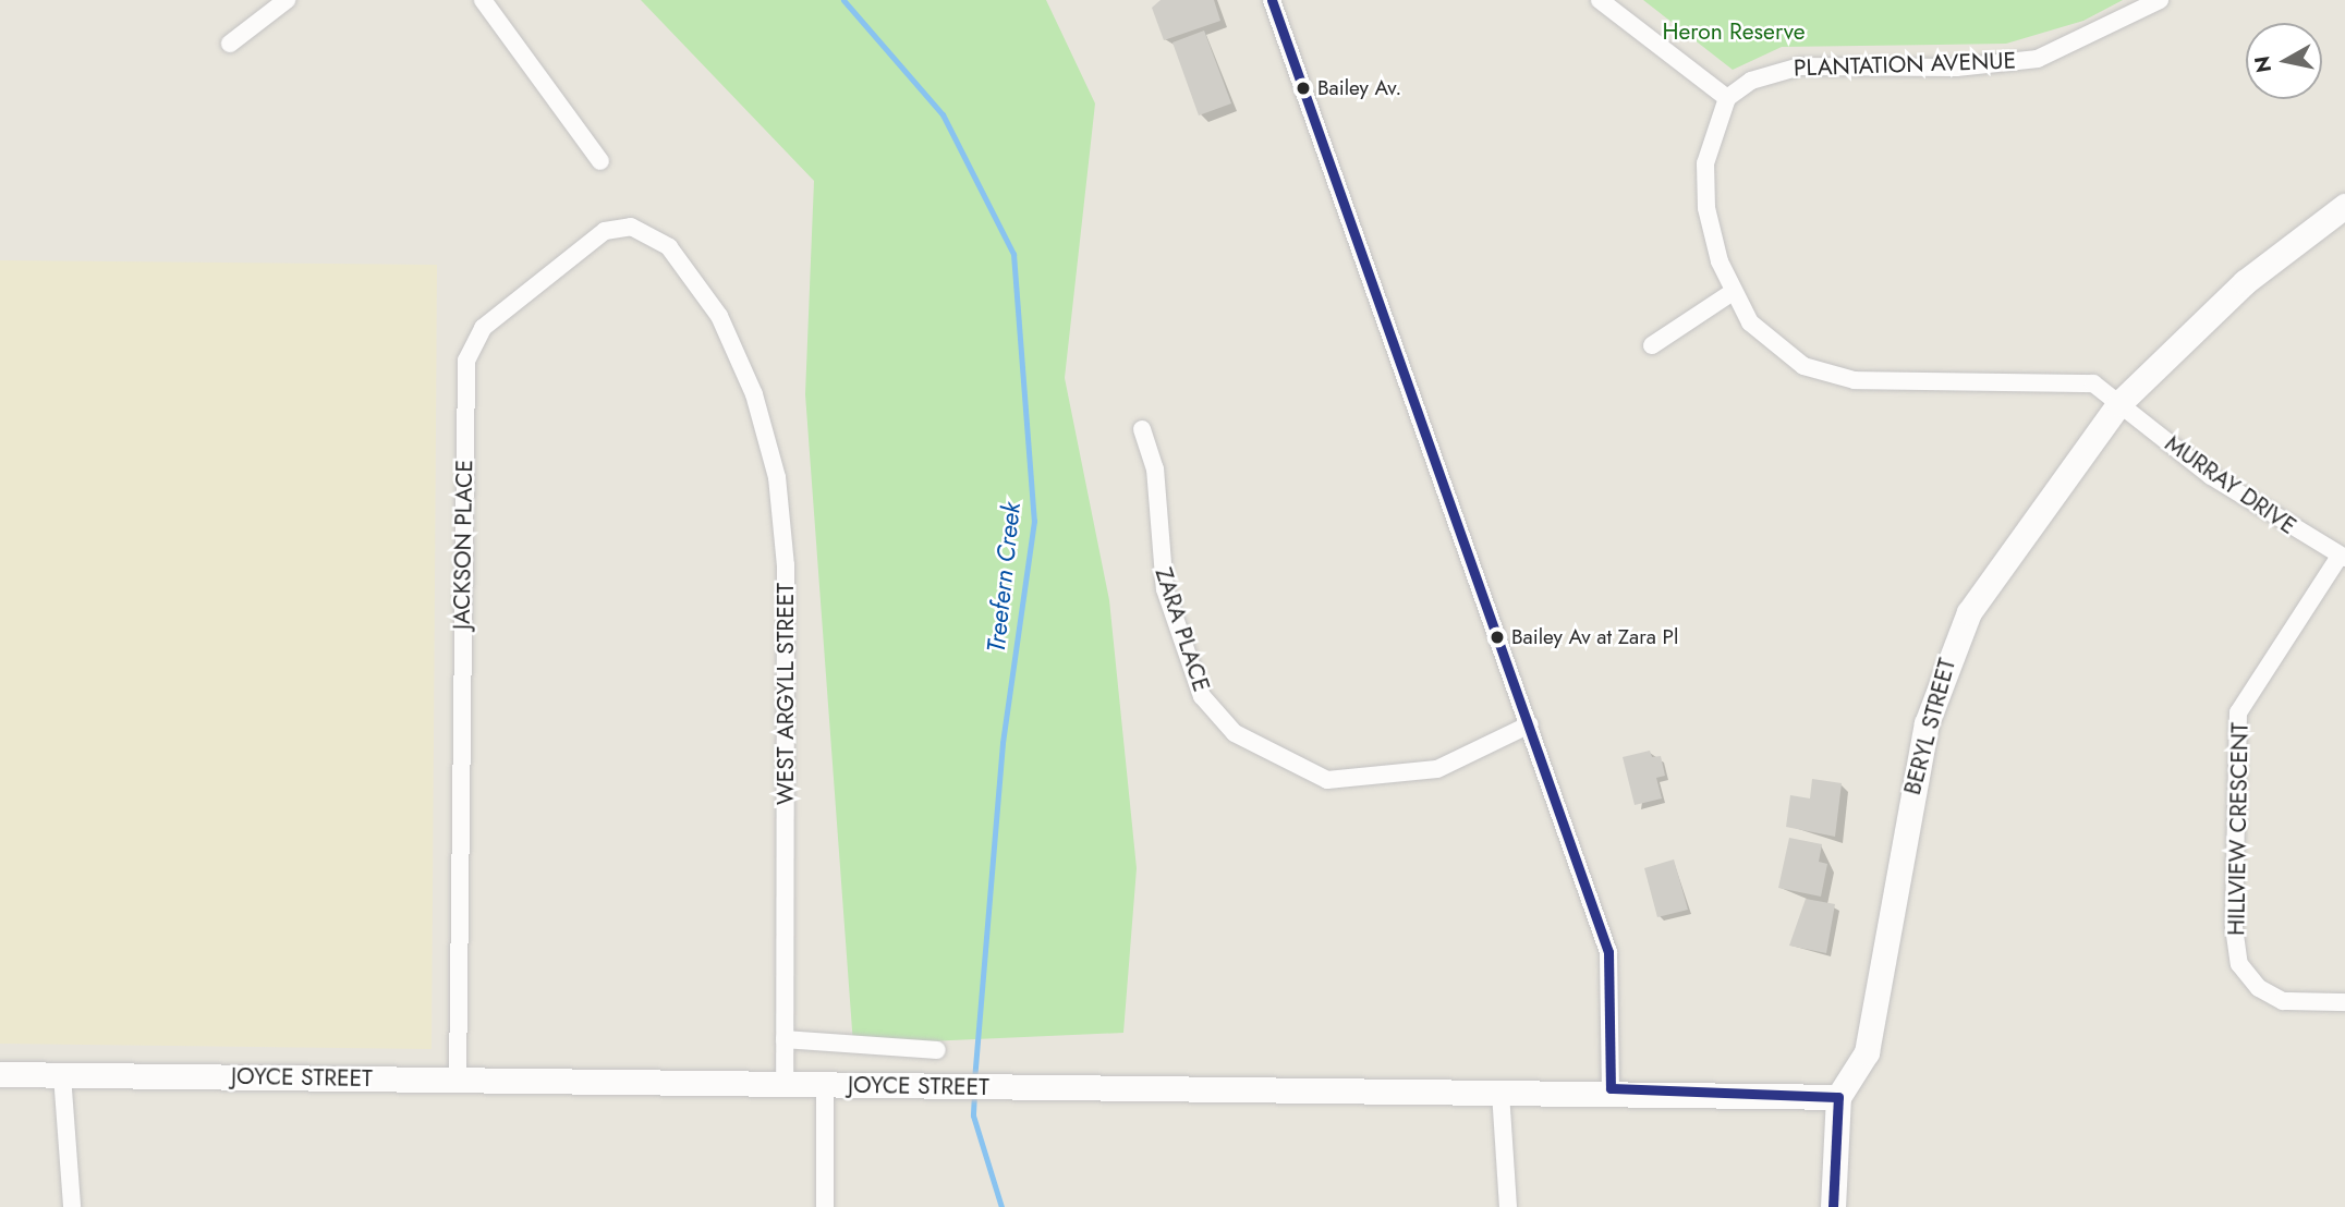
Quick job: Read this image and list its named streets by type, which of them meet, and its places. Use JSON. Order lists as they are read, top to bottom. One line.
{"streets":{"street":["PLANTATION AVENUE","MURRAY DRIVE","JACKSON PLACE","ZARA PLACE","WEST ARGYLL STREET","BERYL STREET","HILLVIEW CRESCENT","JOYCE STREET"]},"crossings":[["MURRAY DRIVE","BERYL STREET"],["MURRAY DRIVE","HILLVIEW CRESCENT"],["JACKSON PLACE","WEST ARGYLL STREET"],["JACKSON PLACE","JOYCE STREET"],["WEST ARGYLL STREET","JOYCE STREET"],["BERYL STREET","JOYCE STREET"]],"water":["Treefern Creek"],"parks":["Heron Reserve"],"places":["Bailey Av.","Bailey Av at Zara Pl"],"north":"left"}
